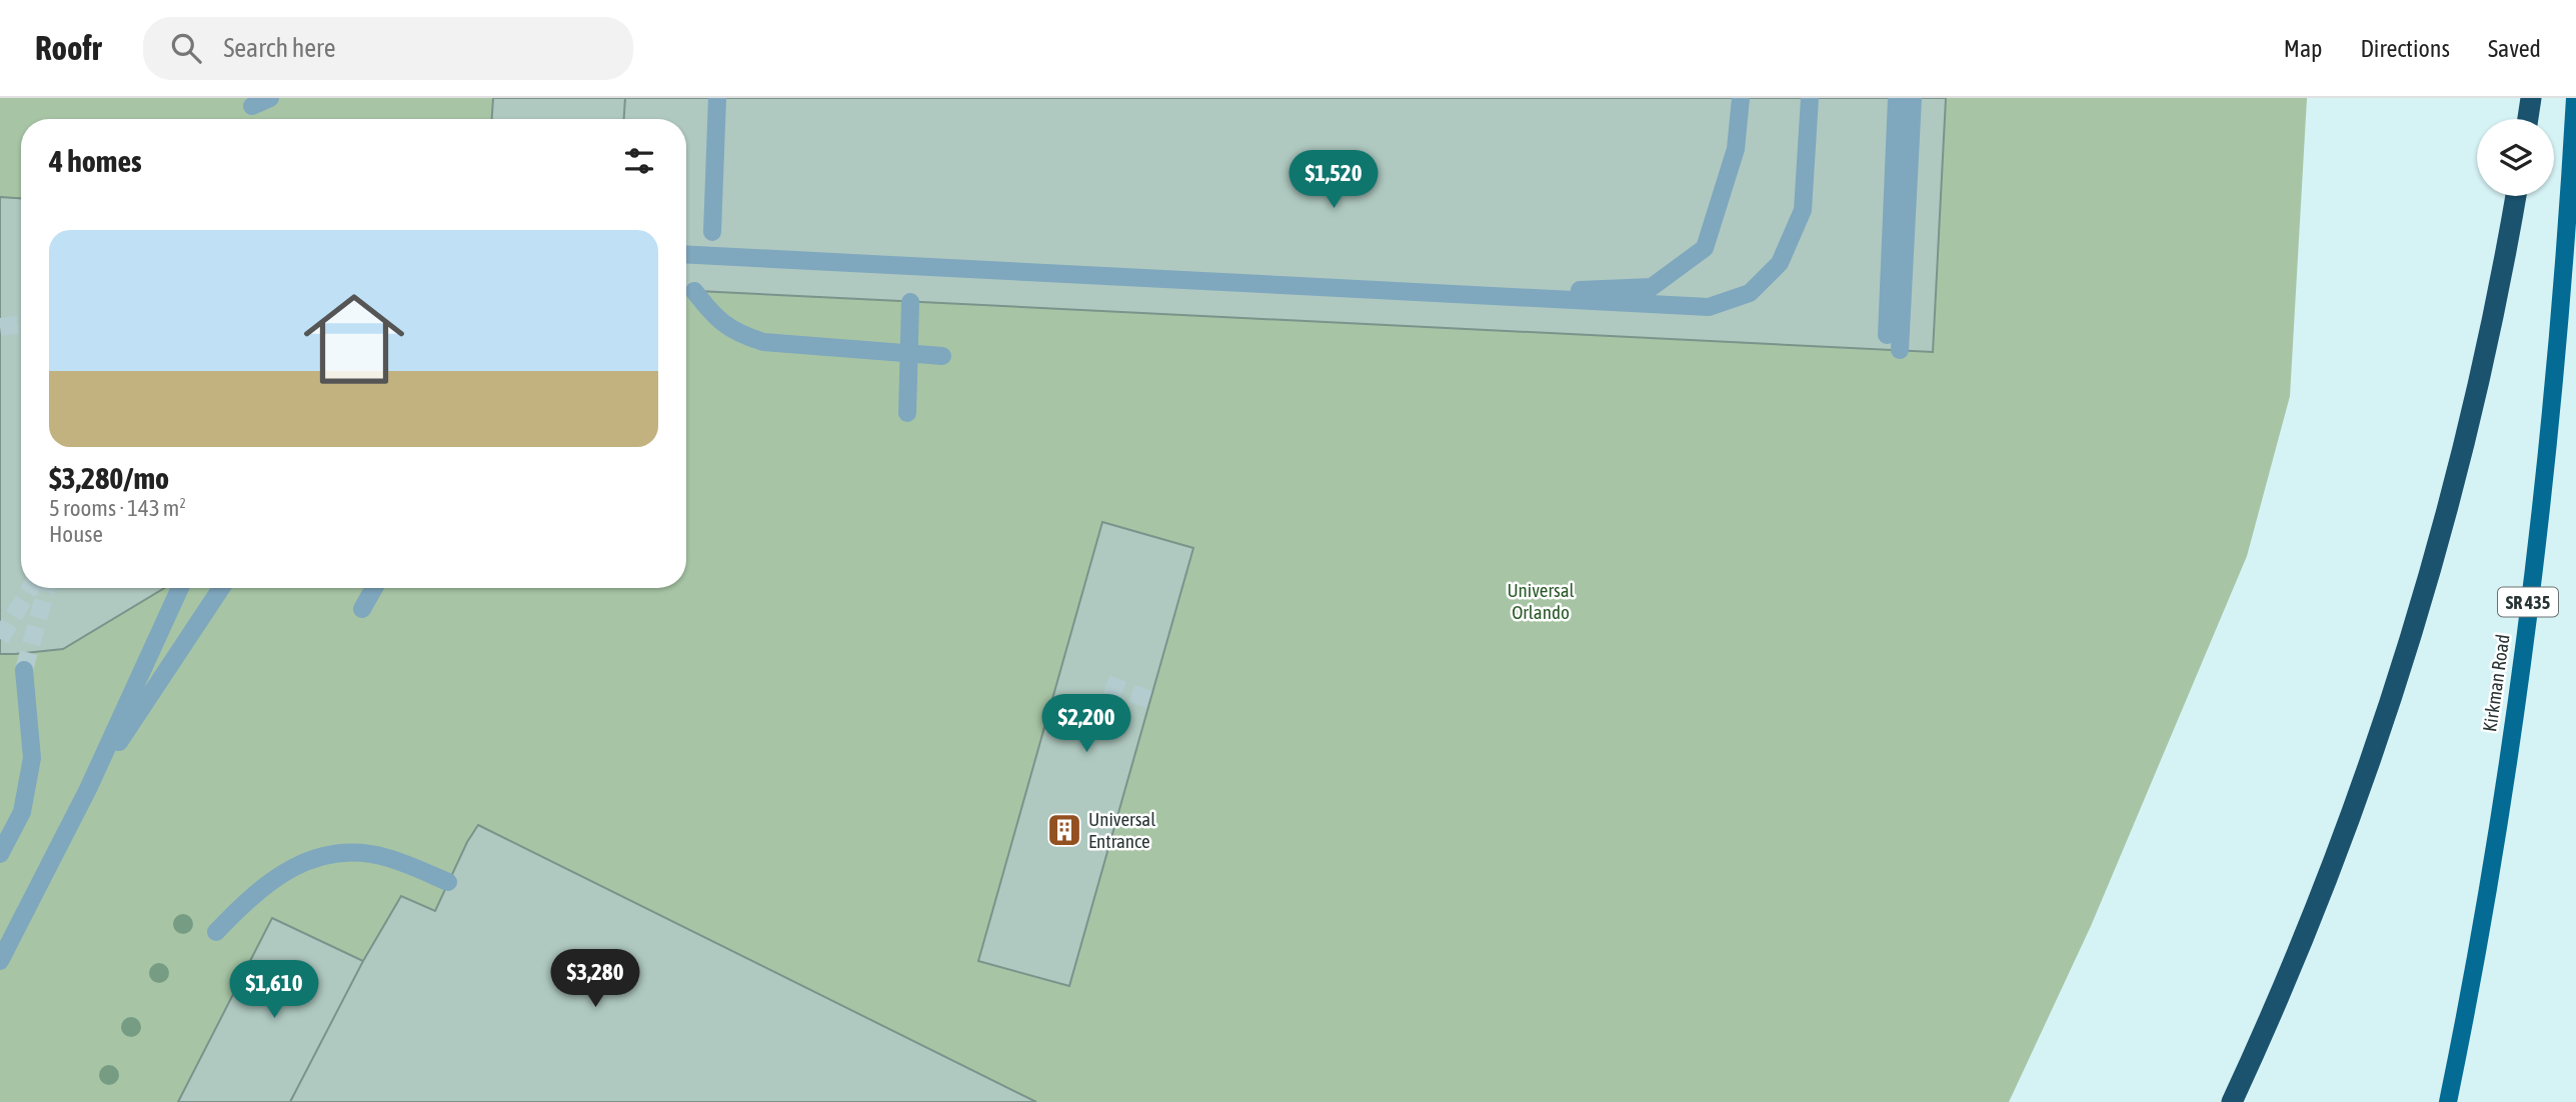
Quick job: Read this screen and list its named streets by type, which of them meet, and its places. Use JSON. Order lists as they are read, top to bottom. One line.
{"streets":{"main road":["SR 435","Kirkman Road"]},"parks":["Universal Orlando"],"places":{"building":["Universal Entrance"]},"page":{"header":"Roofr","search":"Search here","nav":["Map","Directions","Saved"],"heading":"4 homes","price":["$1,520","$2,200","$3,280","$1,610"],"list":[{"name":"$3,280/mo","note":"5 rooms · 143 m² · House"}]}}
